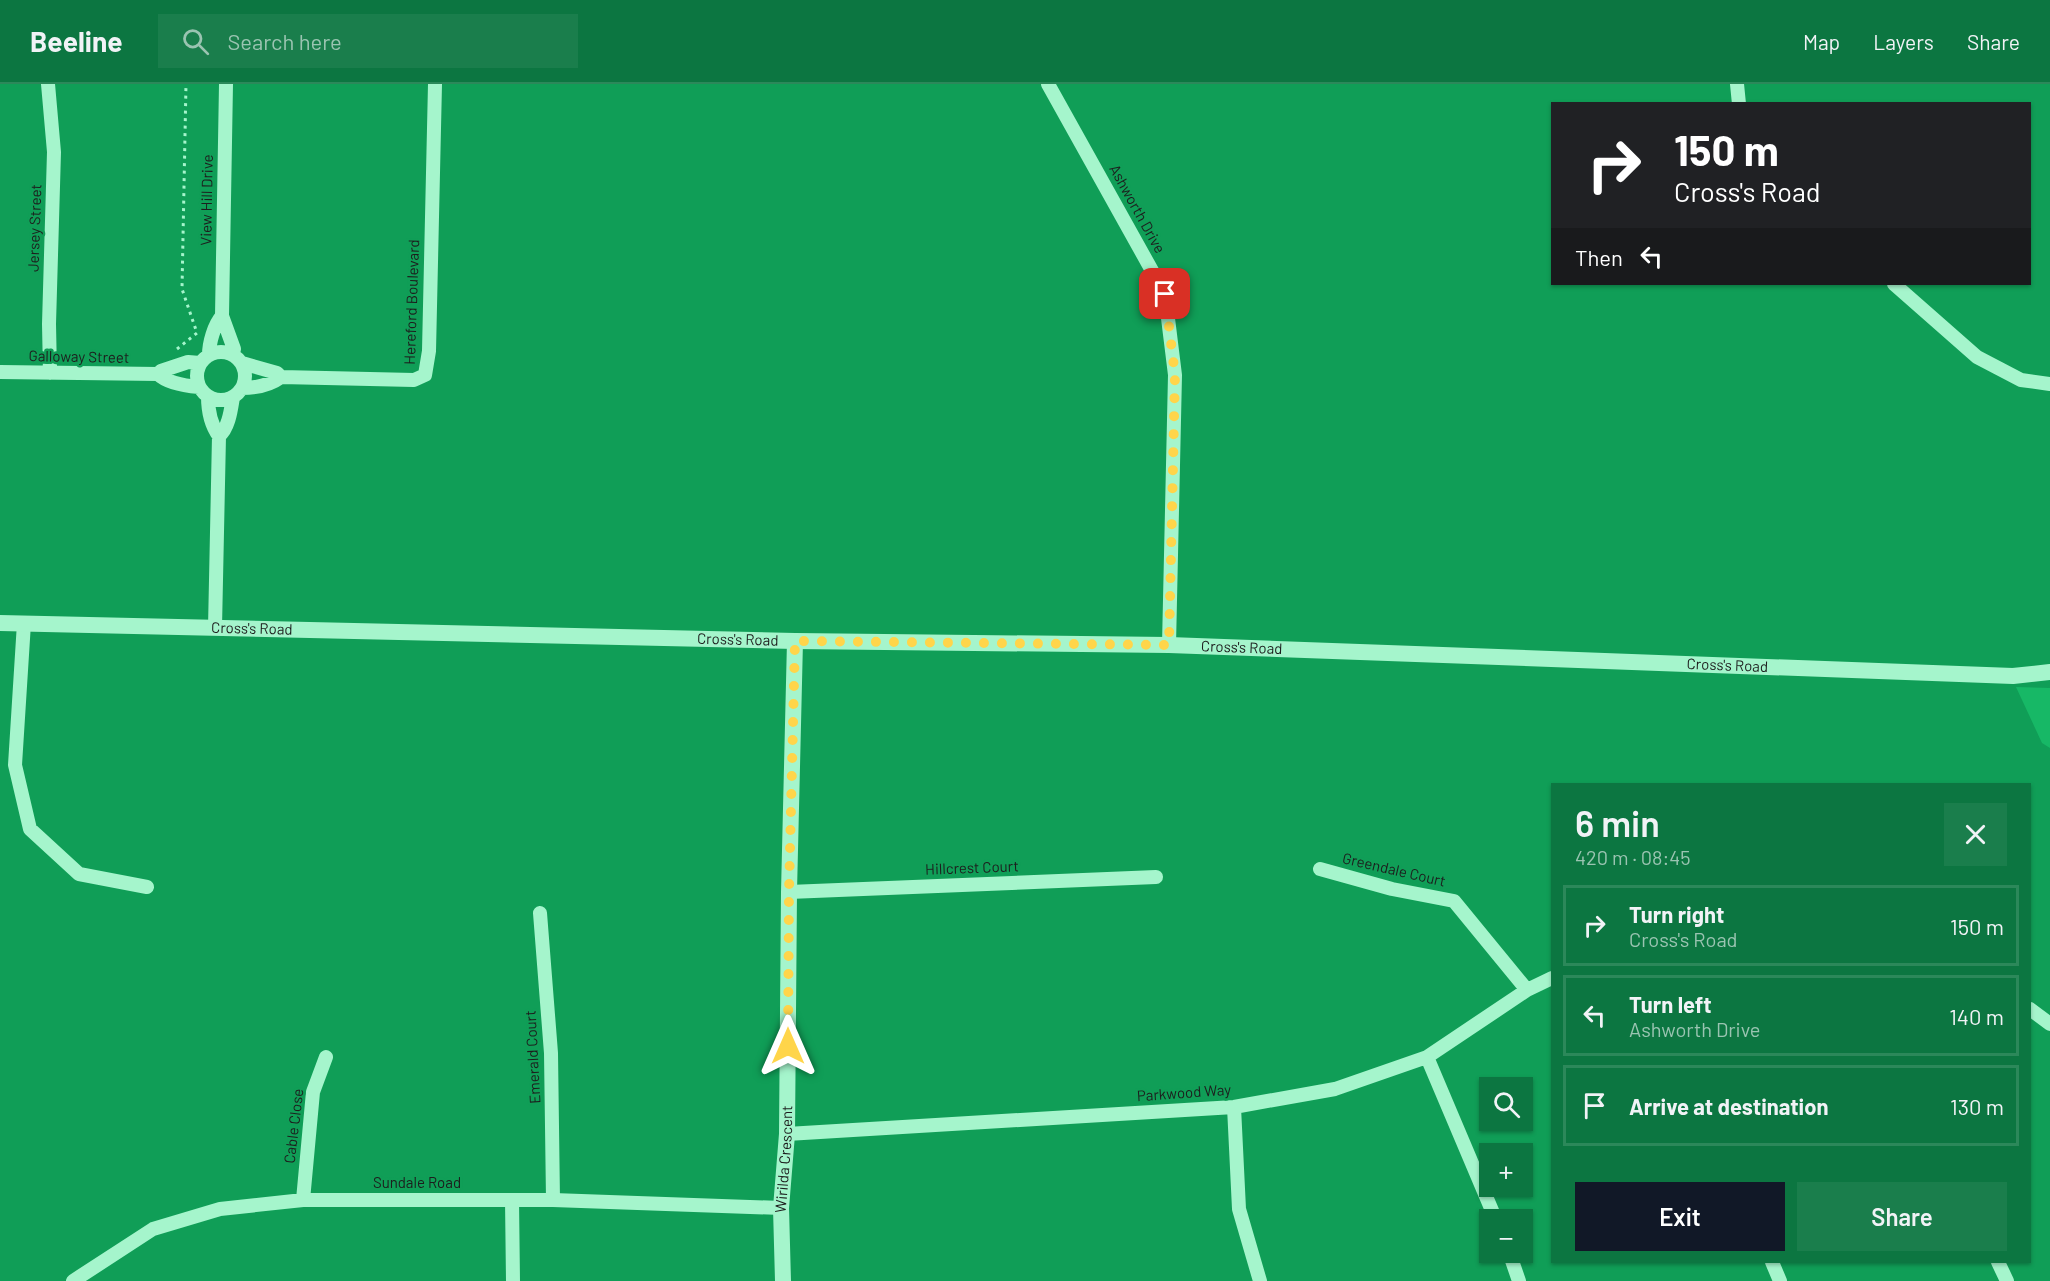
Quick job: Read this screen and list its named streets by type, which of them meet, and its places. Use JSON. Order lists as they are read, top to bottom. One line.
{"streets":{"street":["View Hill Drive","Ashworth Drive","Jersey Street","Hereford Boulevard","Galloway Street","Cross's Road","Hillcrest Court","Greendale Court","Emerald Court","Parkwood Way","Cable Close","Wirilda Crescent","Sundale Road"]},"crossings":[["View Hill Drive","Hereford Boulevard"],["View Hill Drive","Galloway Street"],["Ashworth Drive","Cross's Road"],["Jersey Street","Galloway Street"],["Hereford Boulevard","Galloway Street"],["Cross's Road","Wirilda Crescent"],["Hillcrest Court","Wirilda Crescent"],["Greendale Court","Parkwood Way"],["Emerald Court","Sundale Road"],["Parkwood Way","Wirilda Crescent"],["Cable Close","Sundale Road"],["Wirilda Crescent","Sundale Road"]],"page":{"header":"Beeline","search":"Search here","nav":["Map","Layers","Share"],"turn":["150 m","Cross's Road"],"then":"Then","heading":["6 min","420 m · 08:45"],"list":[{"name":"Turn right","note":"Cross's Road","value":"150 m"},{"name":"Turn left","note":"Ashworth Drive","value":"140 m"},{"name":"Arrive at destination","value":"130 m"}],"map_buttons":["+","−"],"buttons":["Exit","Share"]}}
